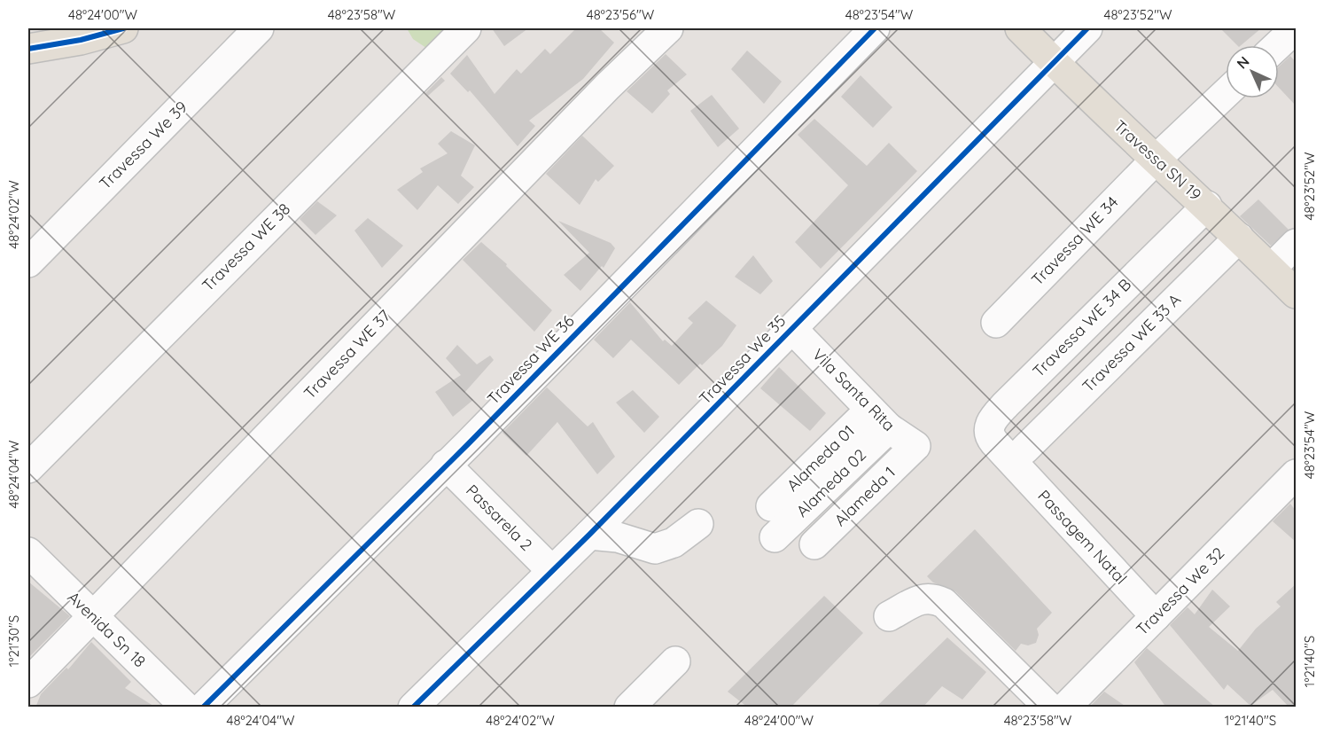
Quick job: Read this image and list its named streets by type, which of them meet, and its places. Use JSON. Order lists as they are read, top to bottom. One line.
{"streets":{"main road":["Travessa SN 19"],"street":["Travessa We 39","Travessa WE 34","Travessa WE 38","Travessa WE 34 B","Travessa WE 33 A","Travessa WE 37","Travessa WE 36","Travessa We 35","Vila Santa Rita","Alameda 01","Alameda 02","Alameda 1","Passarela 2","Passagem Natal","Travessa We 32","Avenida Sn 18"]},"crossings":[["Travessa SN 19","Travessa WE 34"],["Travessa SN 19","Travessa WE 34 B"],["Travessa SN 19","Travessa WE 33 A"],["Travessa SN 19","Travessa We 35"],["Travessa WE 34 B","Travessa WE 33 A"],["Travessa WE 34 B","Passagem Natal"],["Travessa WE 33 A","Passagem Natal"],["Travessa WE 37","Avenida Sn 18"],["Travessa WE 36","Passarela 2"],["Travessa We 35","Vila Santa Rita"],["Travessa We 35","Passarela 2"],["Vila Santa Rita","Alameda 01"],["Vila Santa Rita","Alameda 02"],["Vila Santa Rita","Alameda 1"],["Alameda 01","Alameda 02"],["Passagem Natal","Travessa We 32"]],"north":"top left","coordinates":["48°24'00\"W","48°23'58\"W","48°23'56\"W","48°23'54\"W","48°23'52\"W","48°24'02\"W","48°24'04\"W","1°21'30\"S","1°21'40\"S"]}
